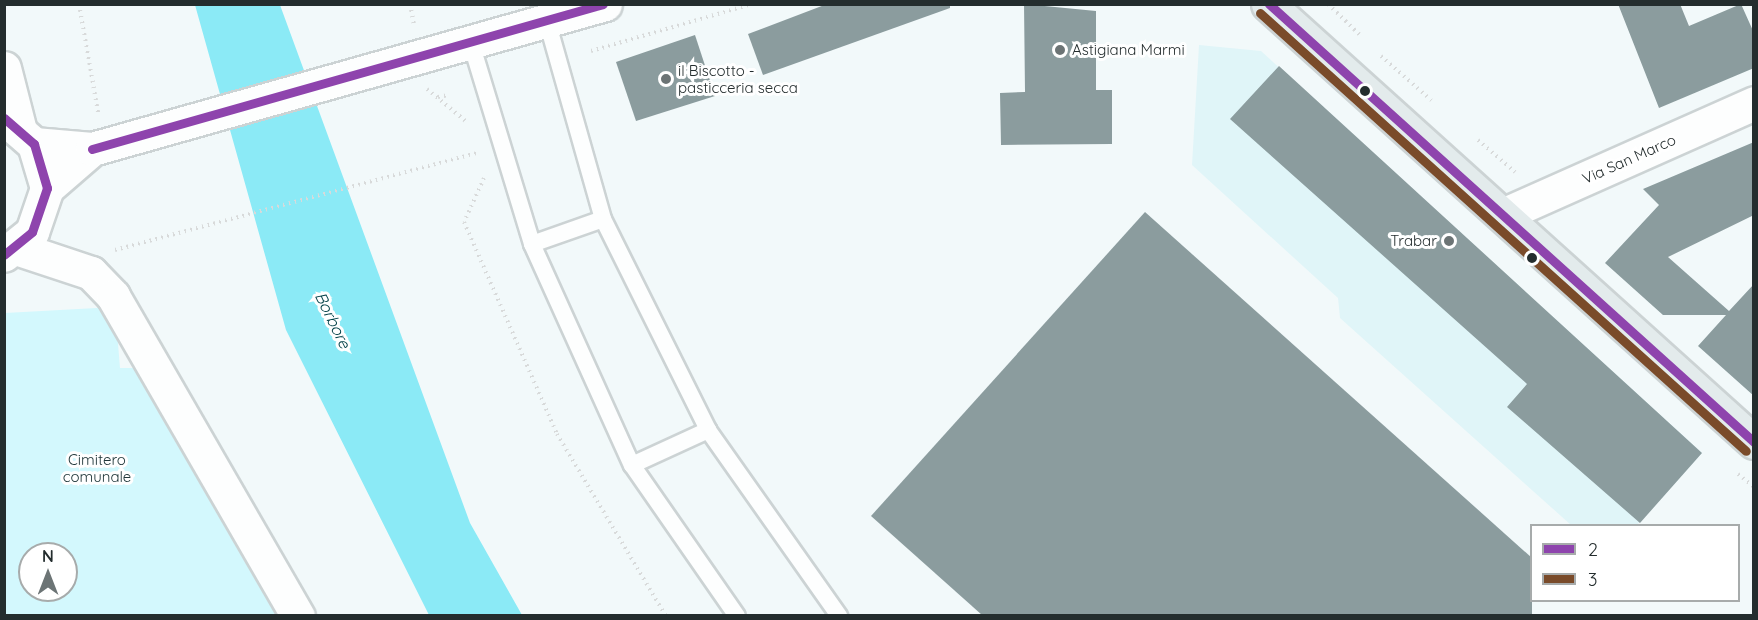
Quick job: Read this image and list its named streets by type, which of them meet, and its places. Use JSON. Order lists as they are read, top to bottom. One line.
{"streets":{"street":["Via San Marco"]},"water":["Borbore"],"parks":["Cimitero comunale"],"places":["Astigiana Marmi","il Biscotto - pasticceria secca","Trabar"],"lines":["transit line 2","transit line 3"],"legend":["2","3"],"north":"top"}
